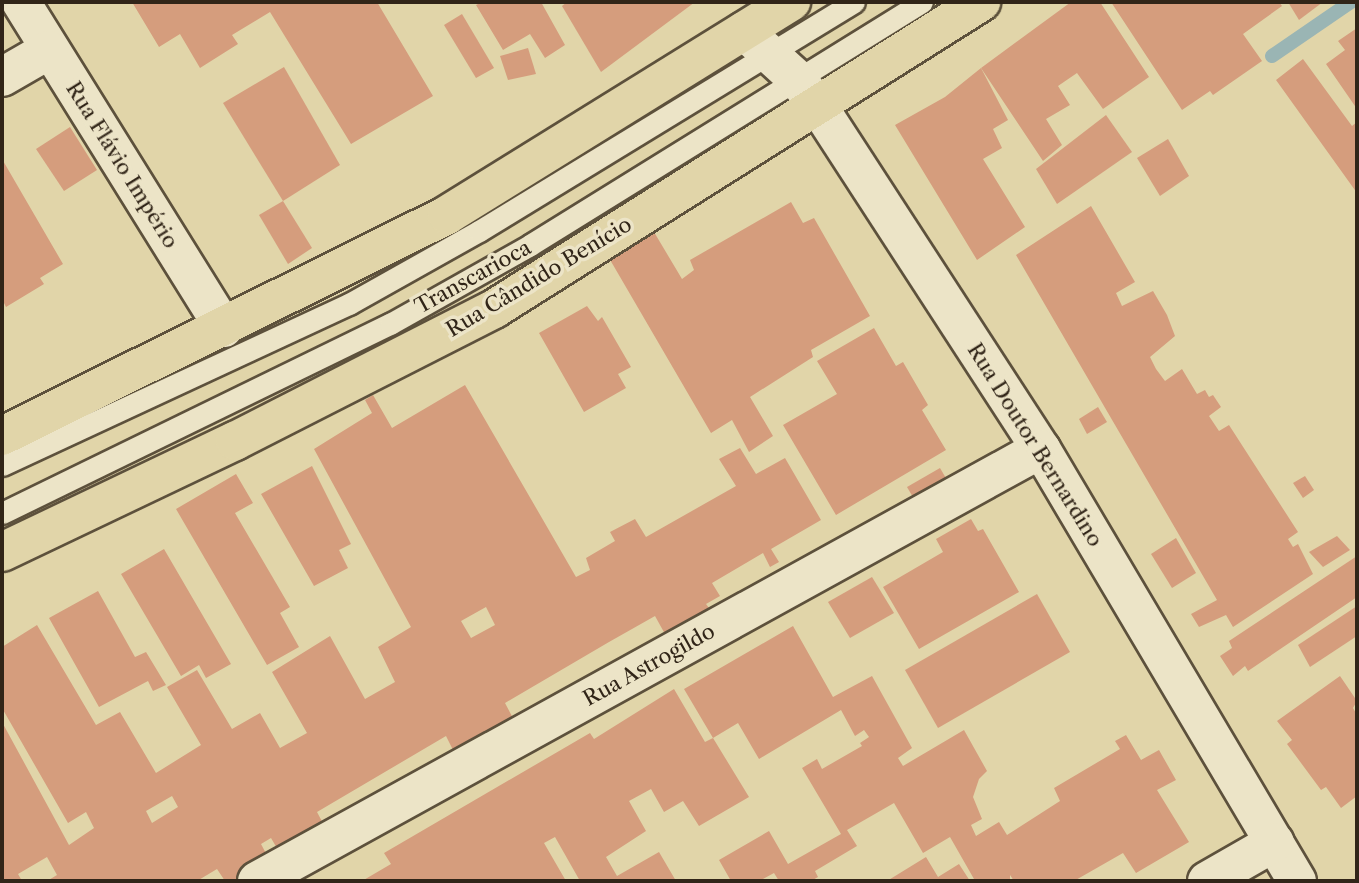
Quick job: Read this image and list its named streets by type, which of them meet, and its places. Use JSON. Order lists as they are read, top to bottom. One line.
{"streets":{"main road":["Rua Cândido Benício"],"street":["Rua Flávio Império","Rua Doutor Bernardino","Rua Astrogildo"],"lane":["Transcarioca"]},"crossings":[["Rua Flávio Império","Rua Cândido Benício"],["Transcarioca","Rua Cândido Benício"],["Transcarioca","Rua Doutor Bernardino"],["Rua Cândido Benício","Rua Doutor Bernardino"],["Rua Doutor Bernardino","Rua Astrogildo"]]}
